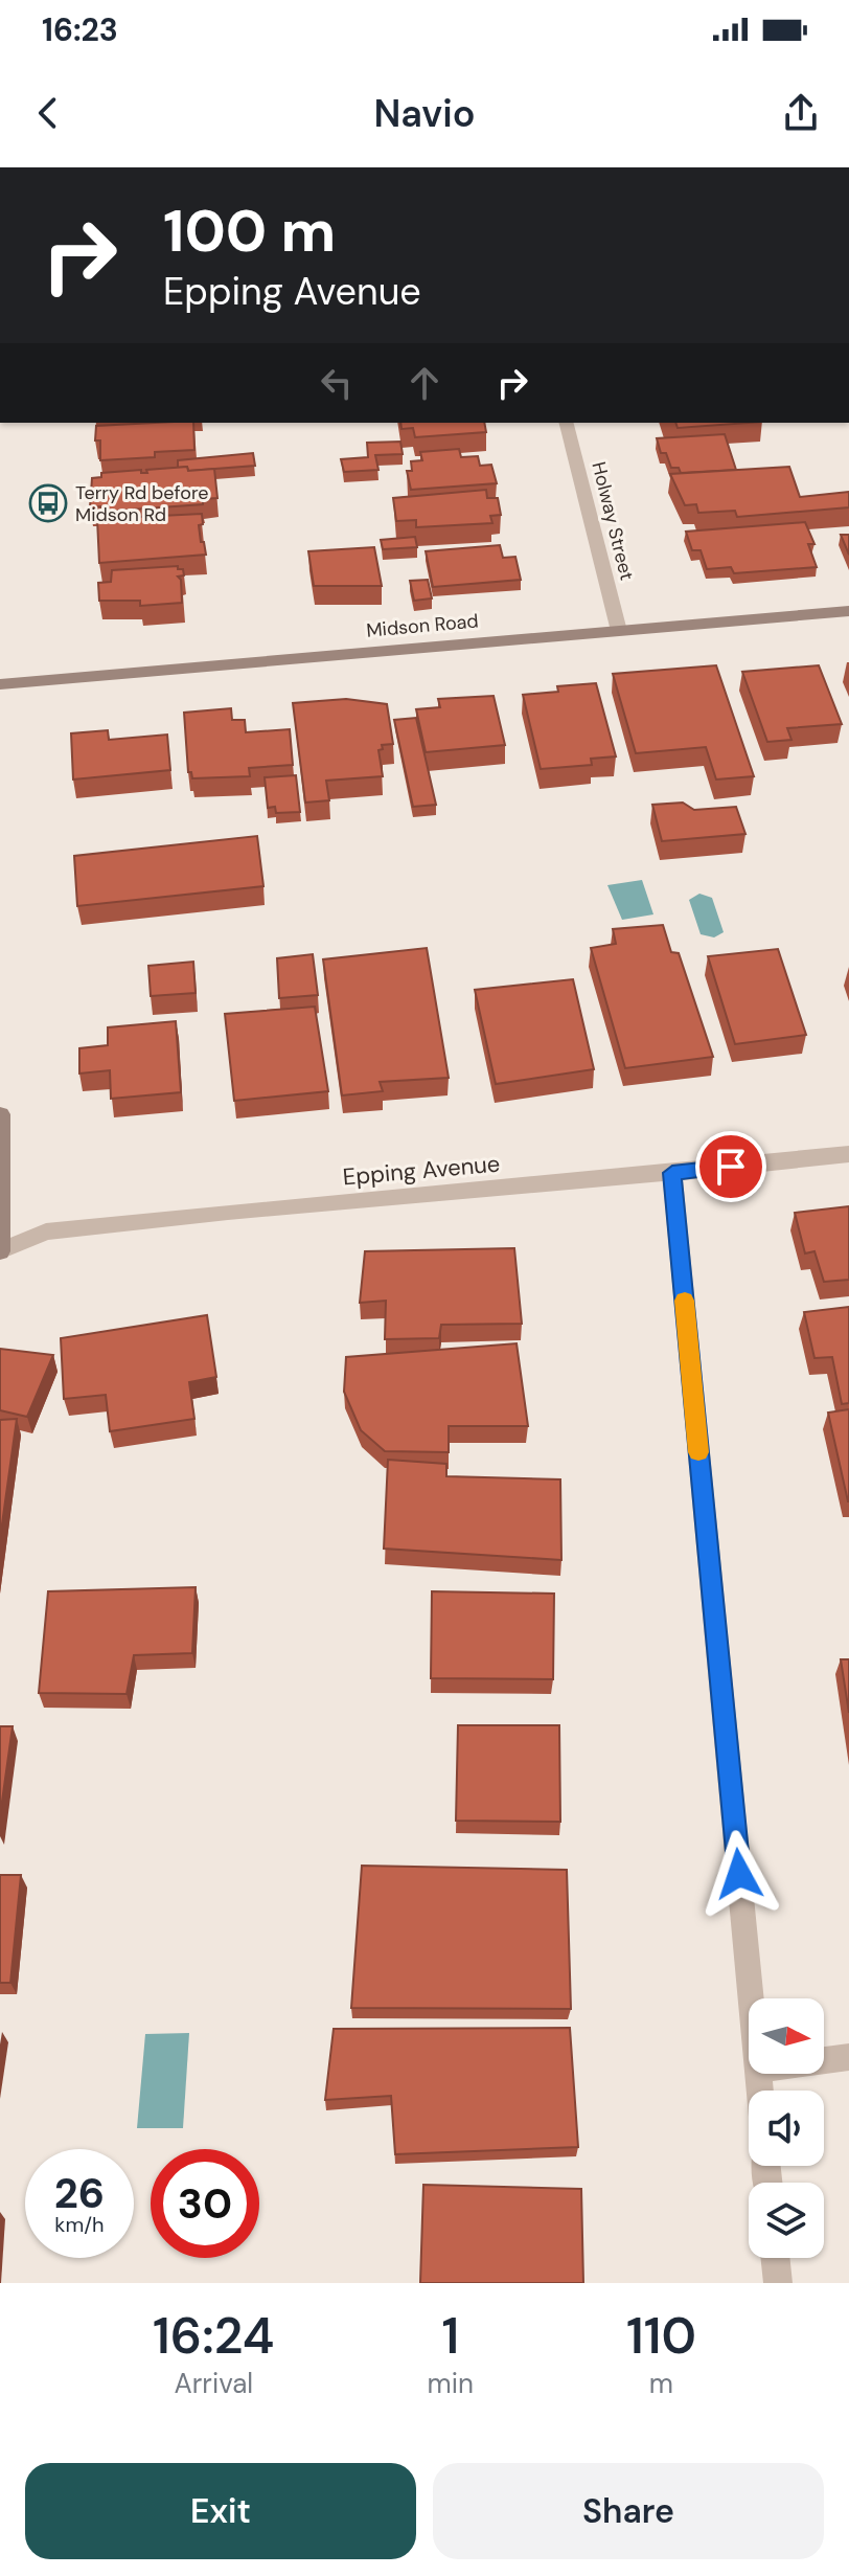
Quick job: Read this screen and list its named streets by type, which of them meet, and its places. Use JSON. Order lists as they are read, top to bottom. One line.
{"streets":{"street":["Holway Street","Midson Road","Epping Avenue"]},"crossings":[["Holway Street","Midson Road"]],"places":{"bus stop":["Terry Rd before Midson Rd"]},"north":"right","page":{"status":"16:23","header":"Navio","turn":["100 m","Epping Avenue"],"speed":"26 km/h","limit":"30","eta":["16:24","Arrival","1","min","110","m"],"buttons":["Exit","Share"]}}
